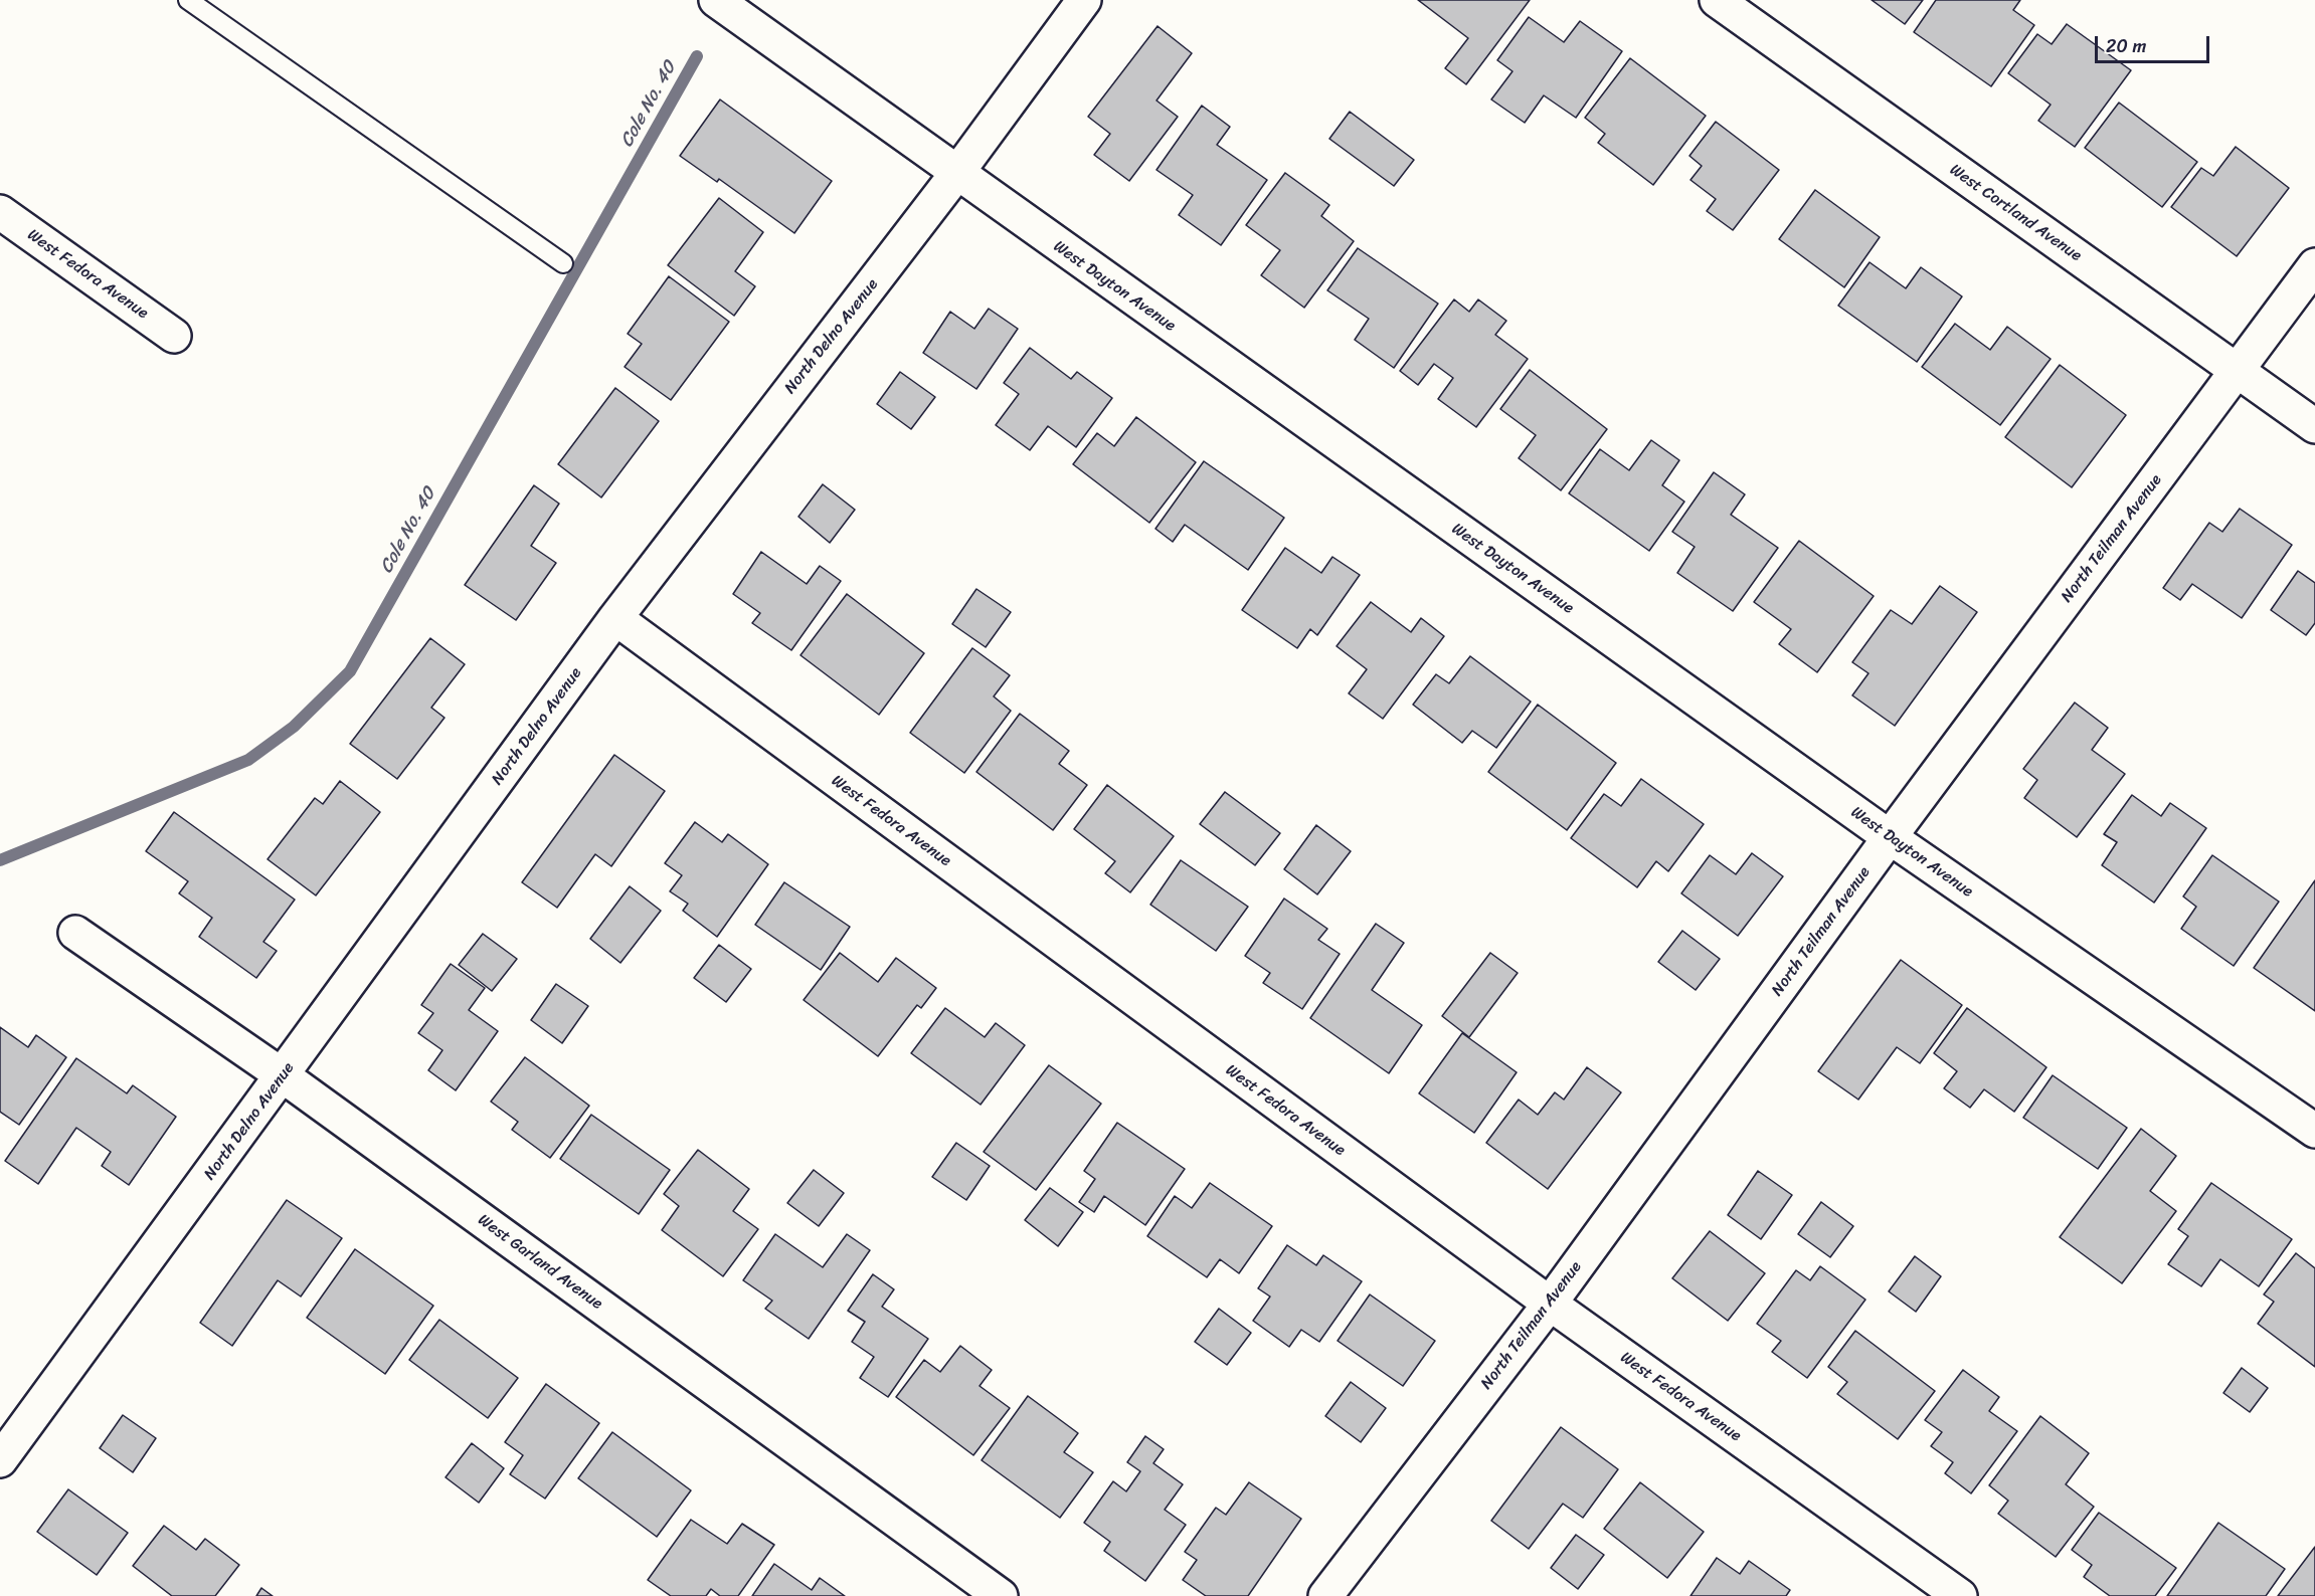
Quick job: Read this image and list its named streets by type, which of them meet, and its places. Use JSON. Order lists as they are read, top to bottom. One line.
{"streets":{"street":["West Cortland Avenue","West Fedora Avenue","West Dayton Avenue","North Delno Avenue","North Teilman Avenue","West Garland Avenue"]},"crossings":[["West Cortland Avenue","North Teilman Avenue"],["West Fedora Avenue","North Delno Avenue"],["West Fedora Avenue","North Teilman Avenue"],["West Dayton Avenue","North Delno Avenue"],["West Dayton Avenue","North Teilman Avenue"],["North Delno Avenue","West Garland Avenue"]],"water":["Cole No. 40"],"scale_bar":"20 m"}
